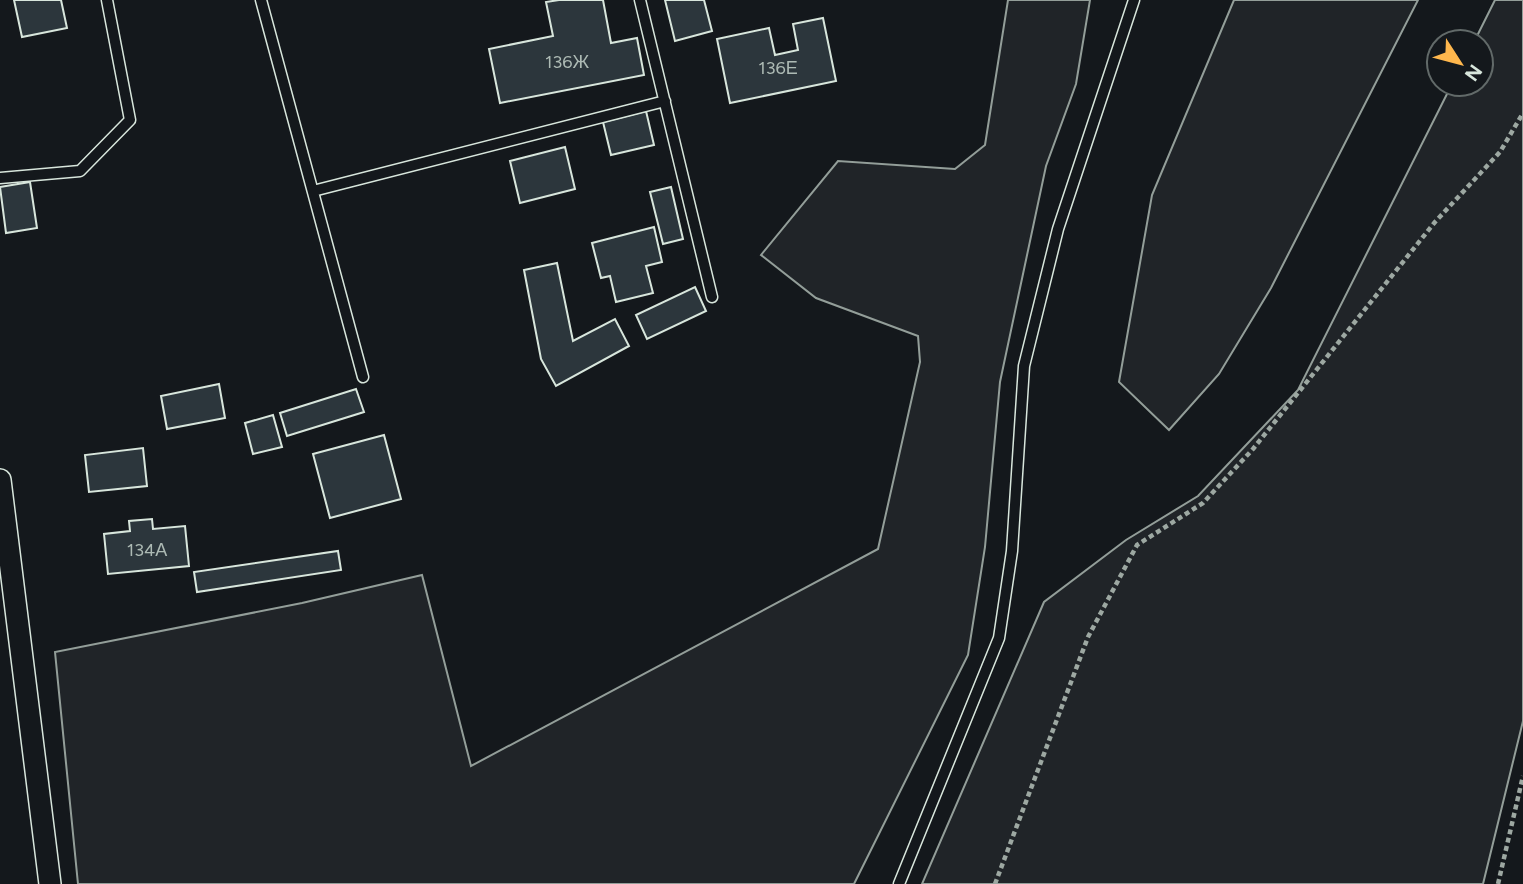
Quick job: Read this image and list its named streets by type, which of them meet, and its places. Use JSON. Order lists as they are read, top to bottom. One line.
{"house_numbers":["136Ж","136Е","134А"],"north":"bottom right"}
